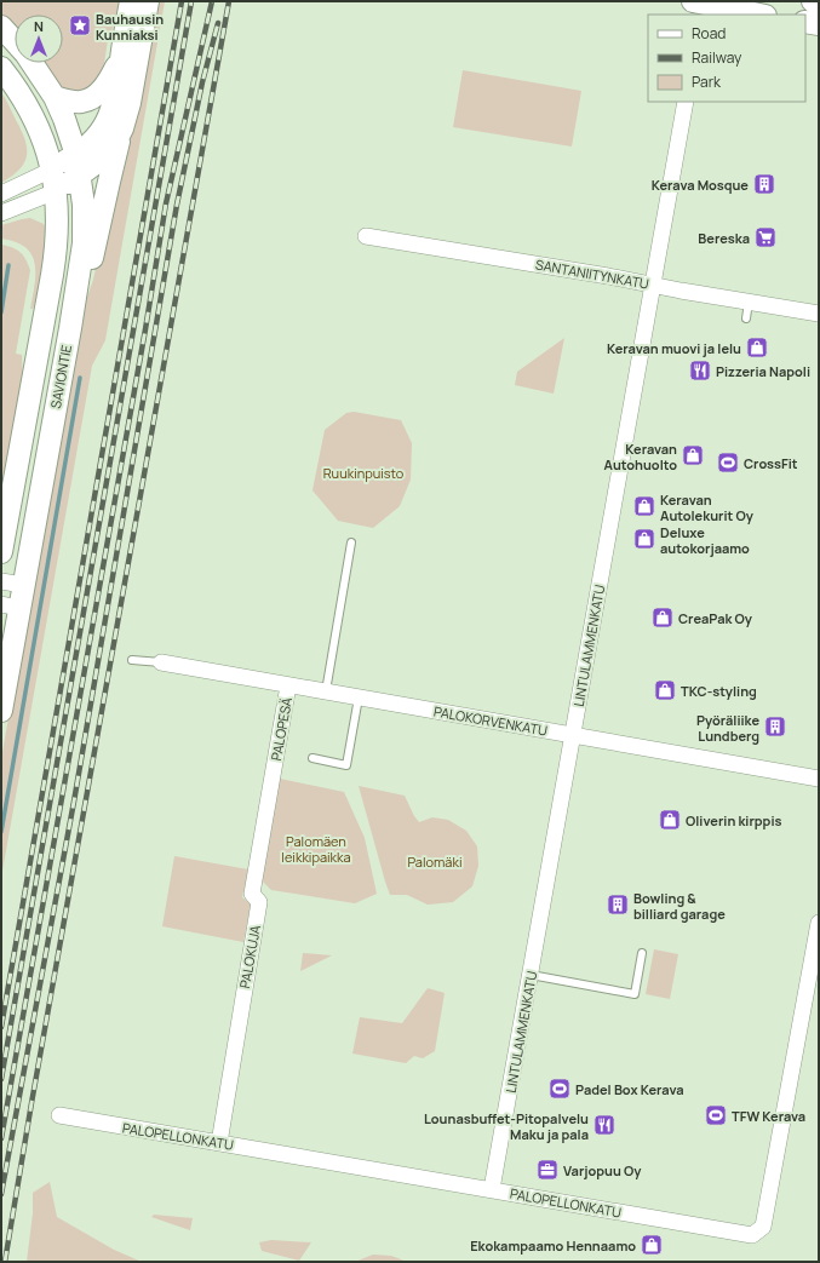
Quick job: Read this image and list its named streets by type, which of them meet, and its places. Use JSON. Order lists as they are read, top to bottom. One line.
{"streets":{"main road":["SAVIONTIE"],"street":["SANTANIITYNKATU","LINTULAMMENKATU","PALOKORVENKATU","PALOPESÄ","PALOKUJA","PALOPELLONKATU"]},"crossings":[["SANTANIITYNKATU","LINTULAMMENKATU"],["LINTULAMMENKATU","PALOKORVENKATU"],["LINTULAMMENKATU","PALOPELLONKATU"],["PALOKORVENKATU","PALOPESÄ"],["PALOPESÄ","PALOKUJA"],["PALOKUJA","PALOPELLONKATU"]],"parks":["Ruukinpuisto","Palomäen leikkipaikka","Palomäki"],"places":{"place":["Bauhausin Kunniaksi"],"building":["Kerava Mosque","Pyöräliike Lundberg","Bowling & billiard garage"],"supermarket":["Bereska"],"shop":["Keravan muovi ja lelu","Keravan Autohuolto","Keravan Autolekurit Oy","Deluxe autokorjaamo","CreaPak Oy","TKC-styling","Oliverin kirppis","Ekokampaamo Hennaamo"],"restaurant":["Pizzeria Napoli","Lounasbuffet-Pitopalvelu Maku ja pala"],"sports":["CrossFit","Padel Box Kerava","TFW Kerava"],"office":["Varjopuu Oy"]},"legend":["Road","Railway","Park"],"north":"top"}
